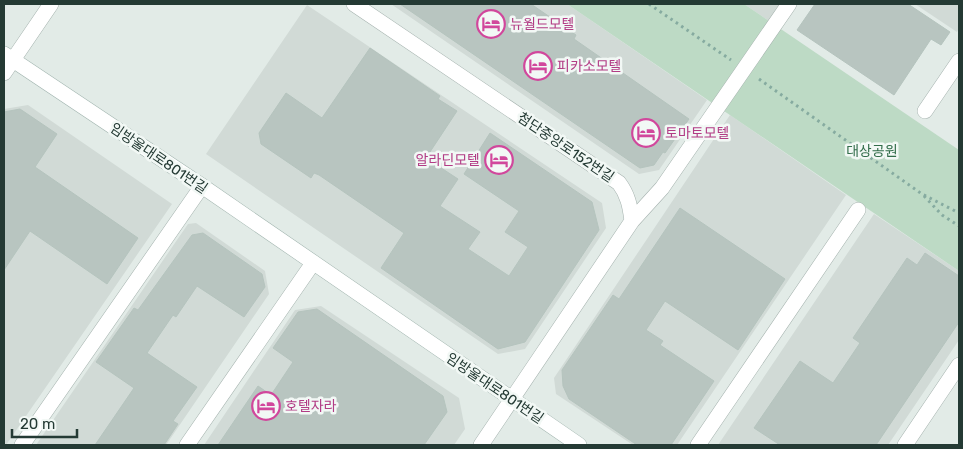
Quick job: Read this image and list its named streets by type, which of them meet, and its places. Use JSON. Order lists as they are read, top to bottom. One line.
{"streets":{"street":["첨단중앙로152번길","임방울대로801번길"]},"parks":["대상공원"],"places":{"hotel":["뉴월드모텔","피카소모텔","토마토모텔","알라딘모텔","호텔자라"]},"scale_bar":"20 m"}
